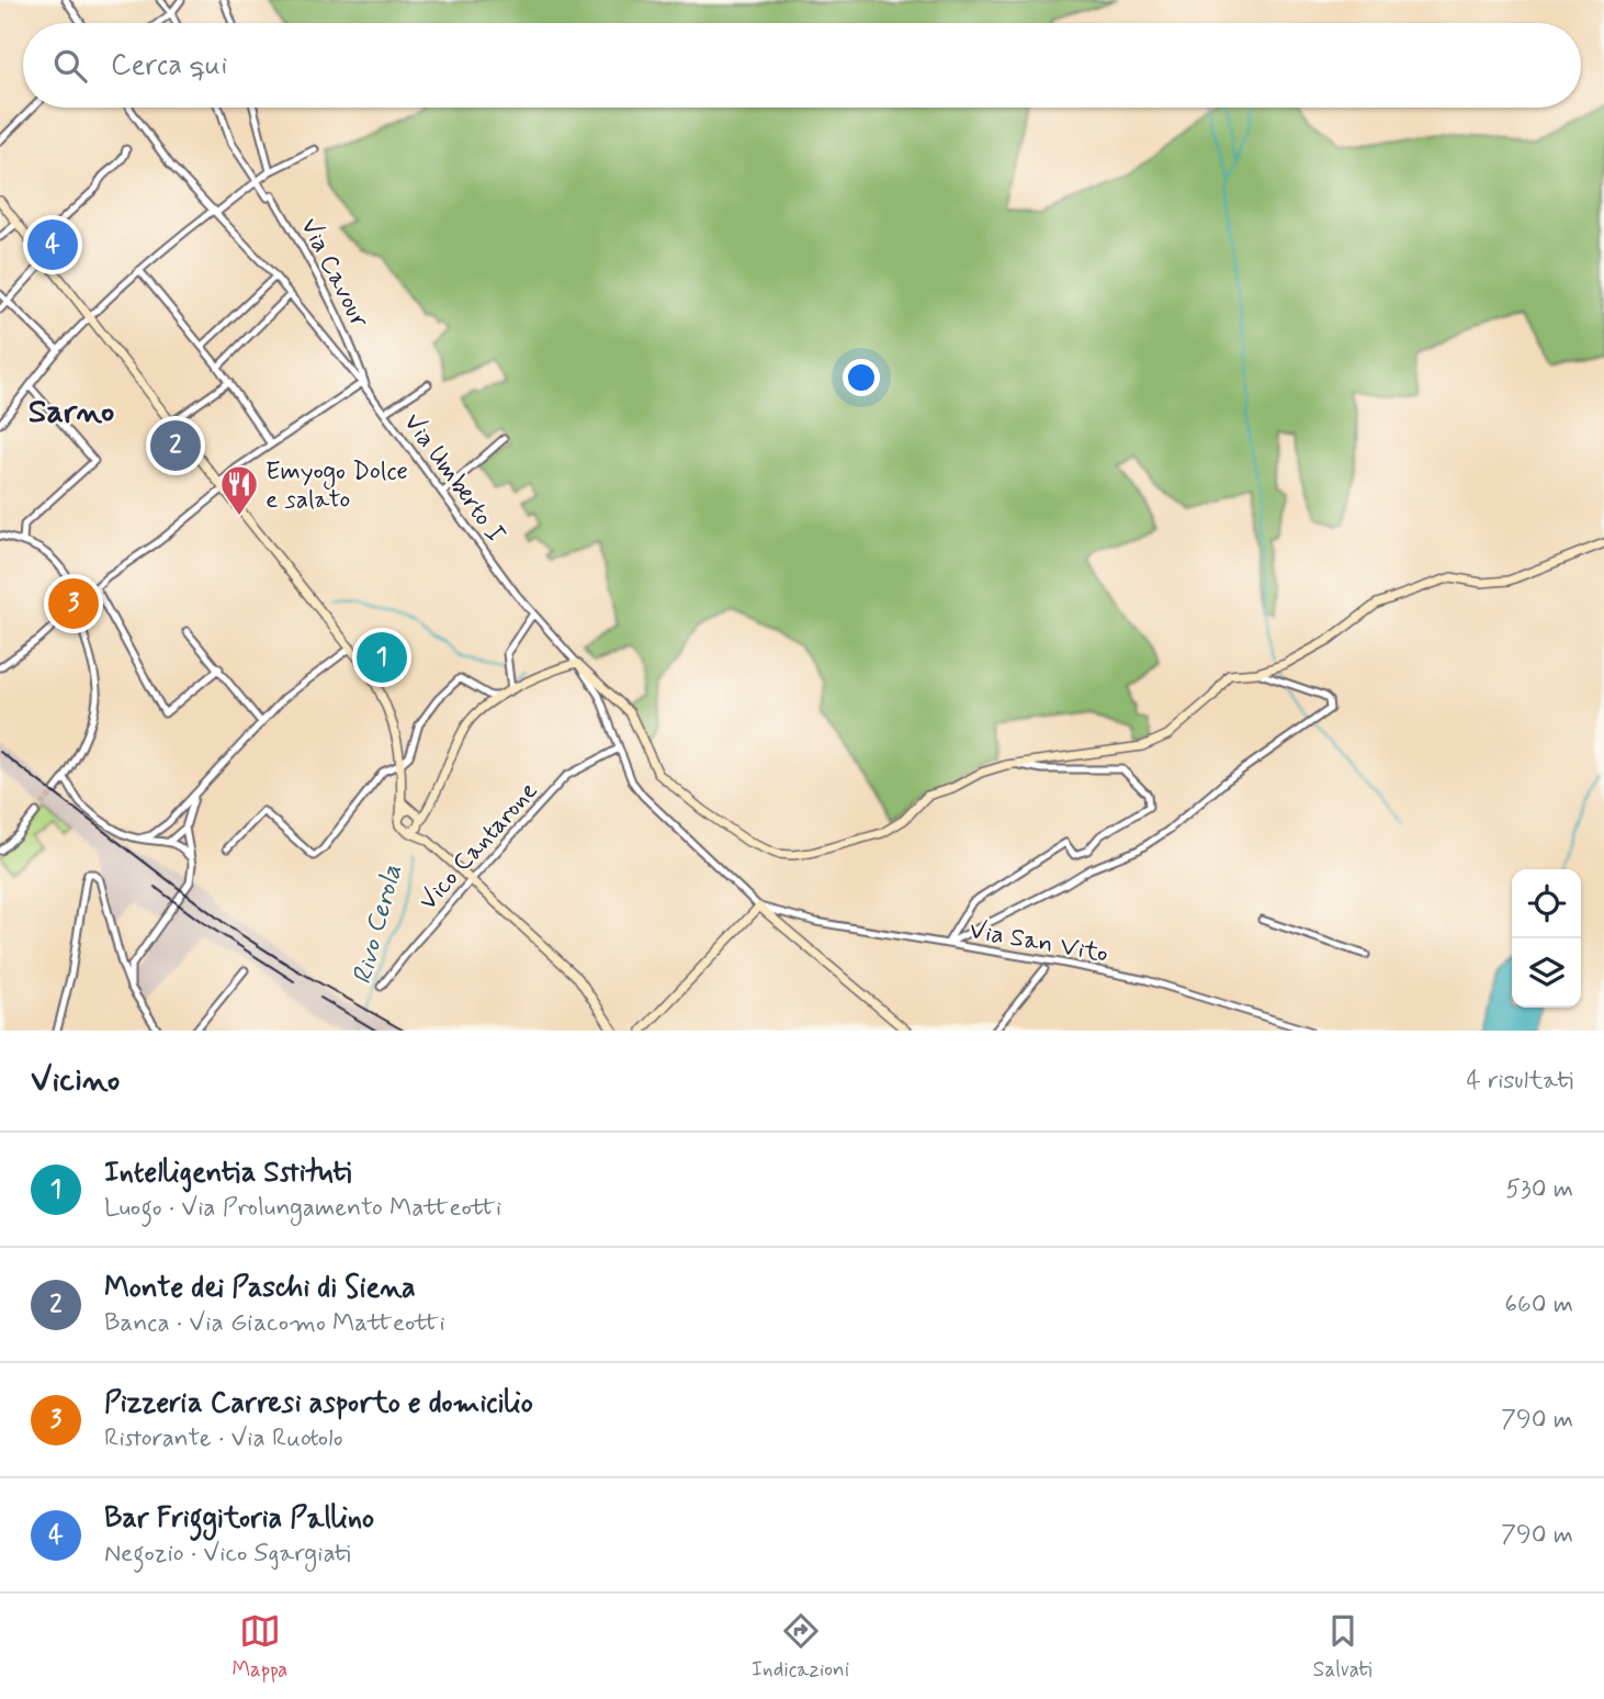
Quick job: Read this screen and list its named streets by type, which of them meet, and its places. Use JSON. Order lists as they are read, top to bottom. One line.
{"streets":{"street":["Via Cavour","Via Umberto I","Vico Cantarone","Via San Vito"]},"crossings":[["Via Cavour","Via Umberto I"],["Via Umberto I","Vico Cantarone"],["Via Umberto I","Via San Vito"]],"districts":["Sarno"],"water":["Rivo Cerola"],"places":{"restaurant":["Emyogo Dolce e salato"]},"page":{"search":"Cerca qui","pins":["4","2","3","1"],"heading":["Vicino","4 risultati"],"list":[{"mark":"1","name":"Intelligentia Sstituti","note":"Luogo · Via Prolungamento Matteotti","value":"530 m"},{"mark":"2","name":"Monte dei Paschi di Siena","note":"Banca · Via Giacomo Matteotti","value":"660 m"},{"mark":"3","name":"Pizzeria Carresi asporto e domicilio","note":"Ristorante · Via Ruotolo","value":"790 m"},{"mark":"4","name":"Bar Friggitoria Pallino","note":"Negozio · Vico Sgargiati","value":"790 m"}],"nav":["Mappa","Indicazioni","Salvati"]}}
